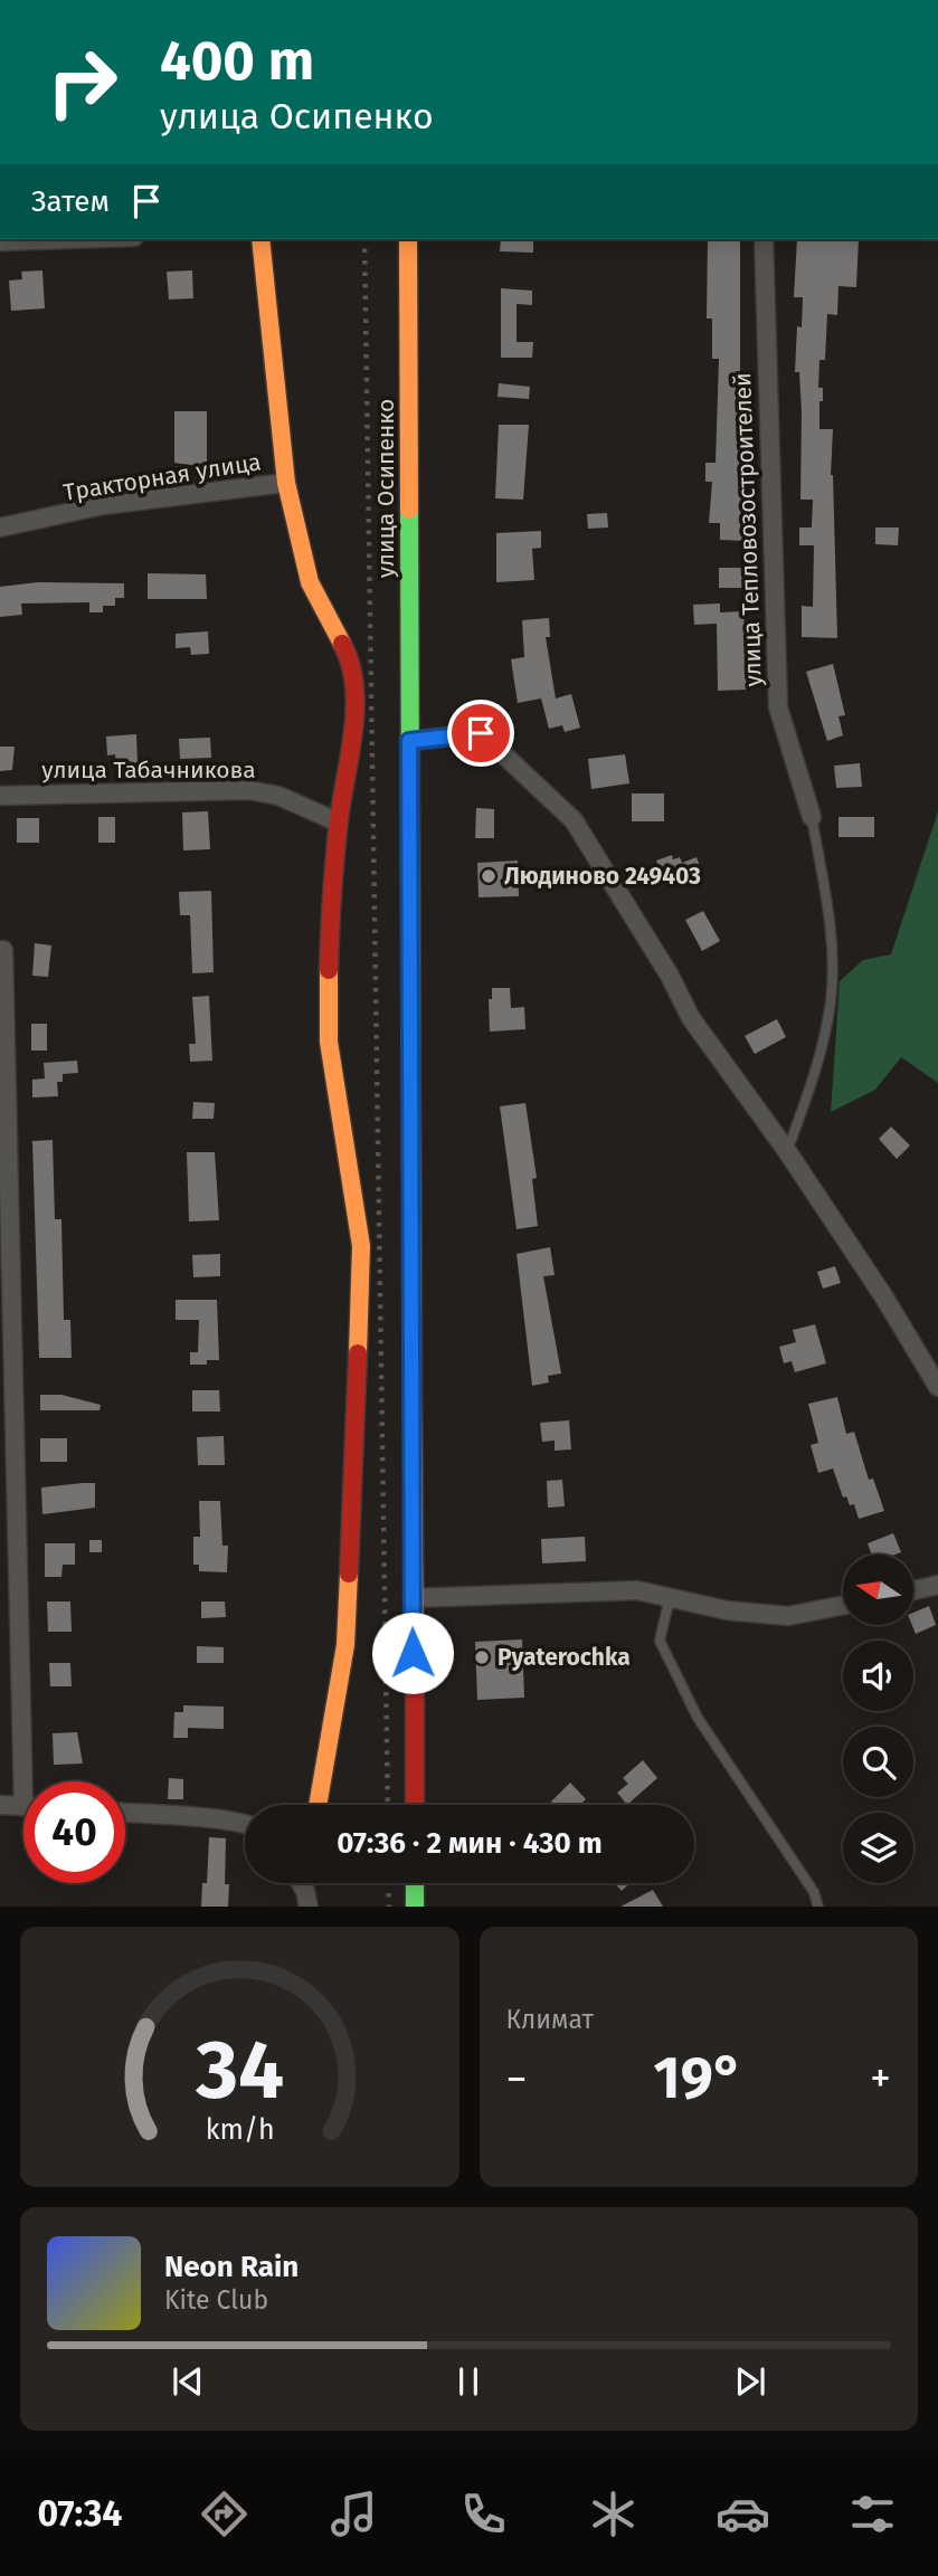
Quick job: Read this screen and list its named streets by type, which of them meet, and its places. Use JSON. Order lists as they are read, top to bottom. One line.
{"streets":{"street":["Тракторная улица","улица Осипенко","улица Тепловозостроителей","улица Табачникова"]},"places":["Людиново 249403","Pyaterochka"],"north":"left","page":{"turn":["400 m","улица Осипенко"],"then":"Затем","limit":"40","trip":"07:36 · 2 мин · 430 m","tile":"Климат","heat":["−","19°","+"],"song":["Neon Rain","Kite Club"],"tabs":"07:34","gauge":["34","km/h"]}}
